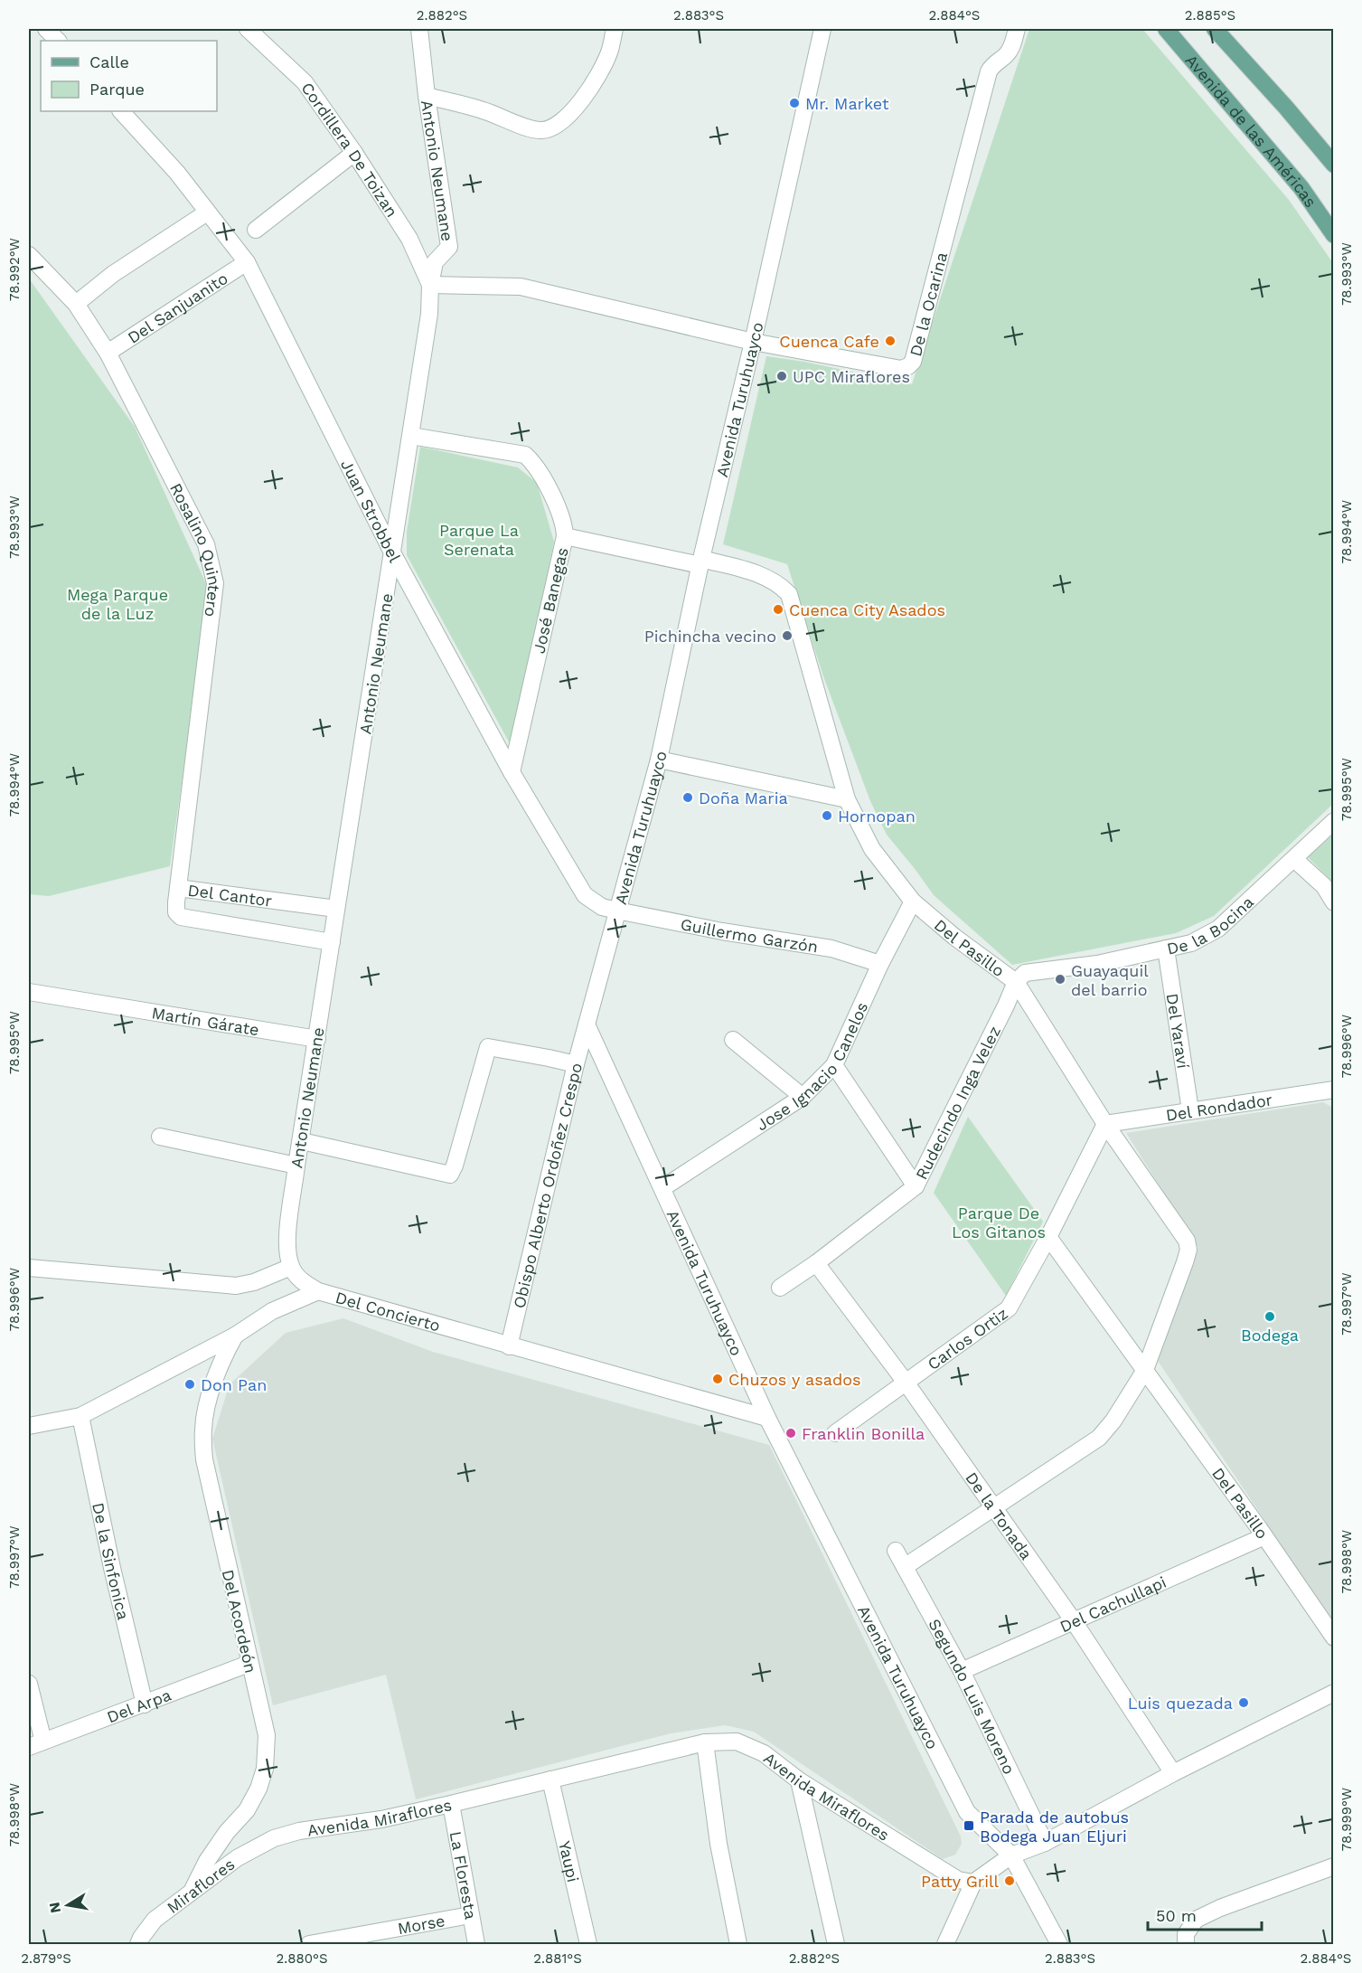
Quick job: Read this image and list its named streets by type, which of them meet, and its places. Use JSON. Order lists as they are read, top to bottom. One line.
{"streets":{"main road":["Avenida de las Américas"],"street":["Cordillera De Toizan","Antonio Neumane","De la Ocarina","Del Sanjuanito","Avenida Turuhuayco","Juan Strobbel","Rosalino Quintero","José Banegas","Del Cantor","De la Bocina","Guillermo Garzón","Del Pasillo","Martín Gárate","Del Yaraví","Jose Ignacio Canelos","Rudecindo Inga Velez","Del Rondador","Obispo Alberto Ordoñez Crespo","Del Concierto","Carlos Ortiz","De la Tonada","De la Sinfonica","Del Cachullapi","Del Acordeón","Segundo Luis Moreno","Del Arpa","Avenida Miraflores","Yaupi","La Floresta","Miraflores","Morse"]},"crossings":[["Cordillera De Toizan","Antonio Neumane"],["Cordillera De Toizan","De la Ocarina"],["Antonio Neumane","De la Ocarina"],["Antonio Neumane","Juan Strobbel"],["Antonio Neumane","José Banegas"],["Antonio Neumane","Del Cantor"],["Antonio Neumane","Martín Gárate"],["De la Ocarina","Avenida Turuhuayco"],["Del Sanjuanito","Juan Strobbel"],["Del Sanjuanito","Rosalino Quintero"],["Avenida Turuhuayco","Juan Strobbel"],["Avenida Turuhuayco","Guillermo Garzón"],["Avenida Turuhuayco","Del Pasillo"],["Avenida Turuhuayco","Jose Ignacio Canelos"],["Avenida Turuhuayco","Obispo Alberto Ordoñez Crespo"],["Avenida Turuhuayco","Del Concierto"],["Juan Strobbel","José Banegas"],["Juan Strobbel","Guillermo Garzón"],["Rosalino Quintero","Del Cantor"],["José Banegas","Del Pasillo"],["De la Bocina","Del Pasillo"],["De la Bocina","Del Yaraví"],["De la Bocina","Rudecindo Inga Velez"],["Guillermo Garzón","Jose Ignacio Canelos"],["Del Pasillo","Jose Ignacio Canelos"],["Del Pasillo","Rudecindo Inga Velez"],["Del Pasillo","Del Rondador"],["Del Pasillo","Carlos Ortiz"],["Del Pasillo","Del Cachullapi"],["Del Yaraví","Del Rondador"],["Rudecindo Inga Velez","De la Tonada"],["Del Rondador","Carlos Ortiz"],["Obispo Alberto Ordoñez Crespo","Del Concierto"],["Del Concierto","De la Sinfonica"],["Del Concierto","Del Acordeón"],["Carlos Ortiz","De la Tonada"],["De la Tonada","Del Cachullapi"],["De la Sinfonica","Del Arpa"],["Del Cachullapi","Segundo Luis Moreno"],["Del Acordeón","Del Arpa"],["Del Acordeón","Miraflores"],["Avenida Miraflores","Yaupi"],["Avenida Miraflores","La Floresta"],["Avenida Miraflores","Miraflores"],["La Floresta","Morse"]],"parks":["Parque La Serenata","Mega Parque de la Luz","Parque De Los Gitanos"],"places":{"other":["Mr. Market","Cuenca Cafe","UPC Miraflores","Cuenca City Asados","Pichincha vecino","Doña Maria","Hornopan","Guayaquil del barrio","Bodega","Chuzos y asados","Don Pan","Franklin Bonilla","Luis quezada","Patty Grill"],"transit":["Parada de autobus Bodega Juan Eljuri"]},"legend":["Calle","Parque"],"scale_bar":"50 m","north":"left","coordinates":["2.882°S","2.883°S","2.884°S","2.885°S","78.992°W","78.993°W","78.994°W","78.995°W","78.996°W","78.997°W","78.998°W","78.999°W","2.879°S","2.880°S","2.881°S"]}
